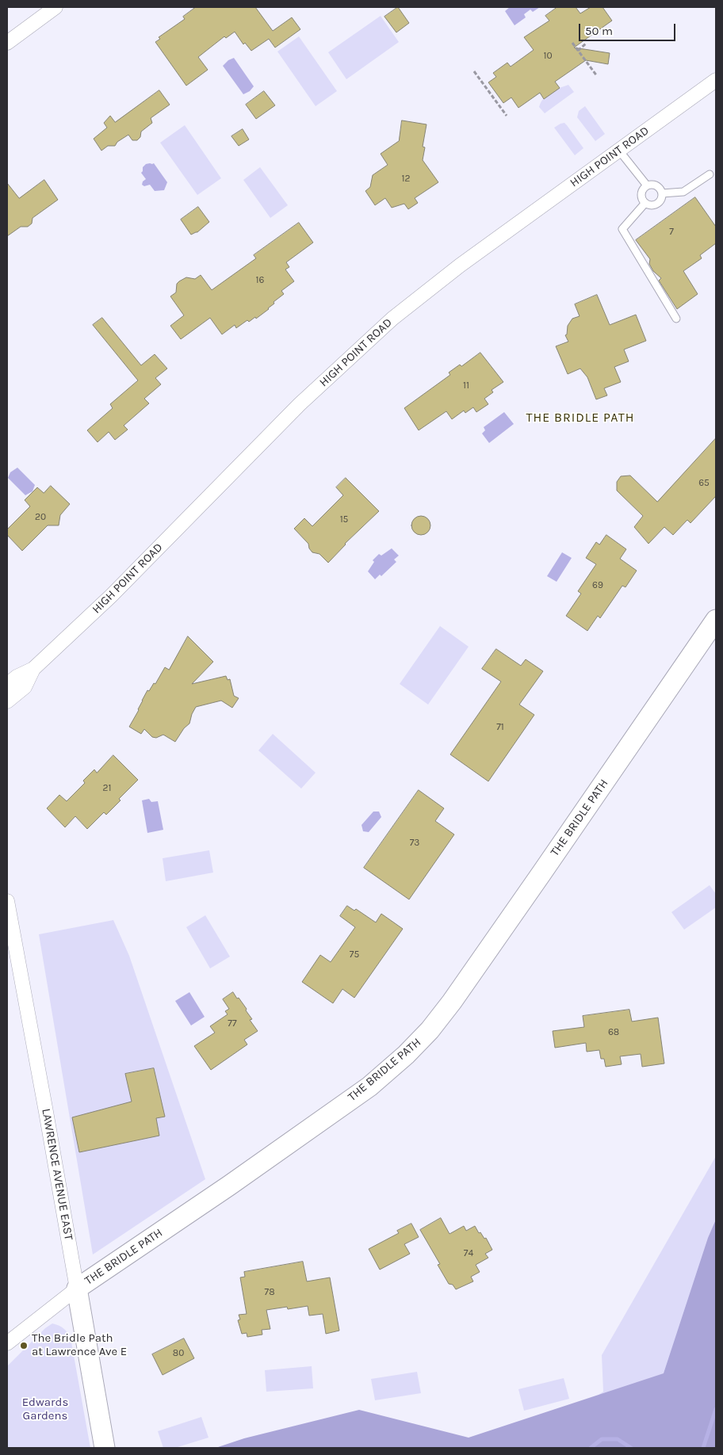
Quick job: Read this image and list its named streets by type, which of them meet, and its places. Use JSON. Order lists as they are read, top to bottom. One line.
{"streets":{"street":["HIGH POINT ROAD","THE BRIDLE PATH","LAWRENCE AVENUE EAST"]},"crossings":[["THE BRIDLE PATH","LAWRENCE AVENUE EAST"]],"districts":["THE BRIDLE PATH"],"parks":["Edwards Gardens"],"places":["The Bridle Path at Lawrence Ave E"],"house_numbers":["10","12","7","16","11","65","20","15","69","71","21","73","75","77","68","74","78","80"],"scale_bar":"50 m"}
